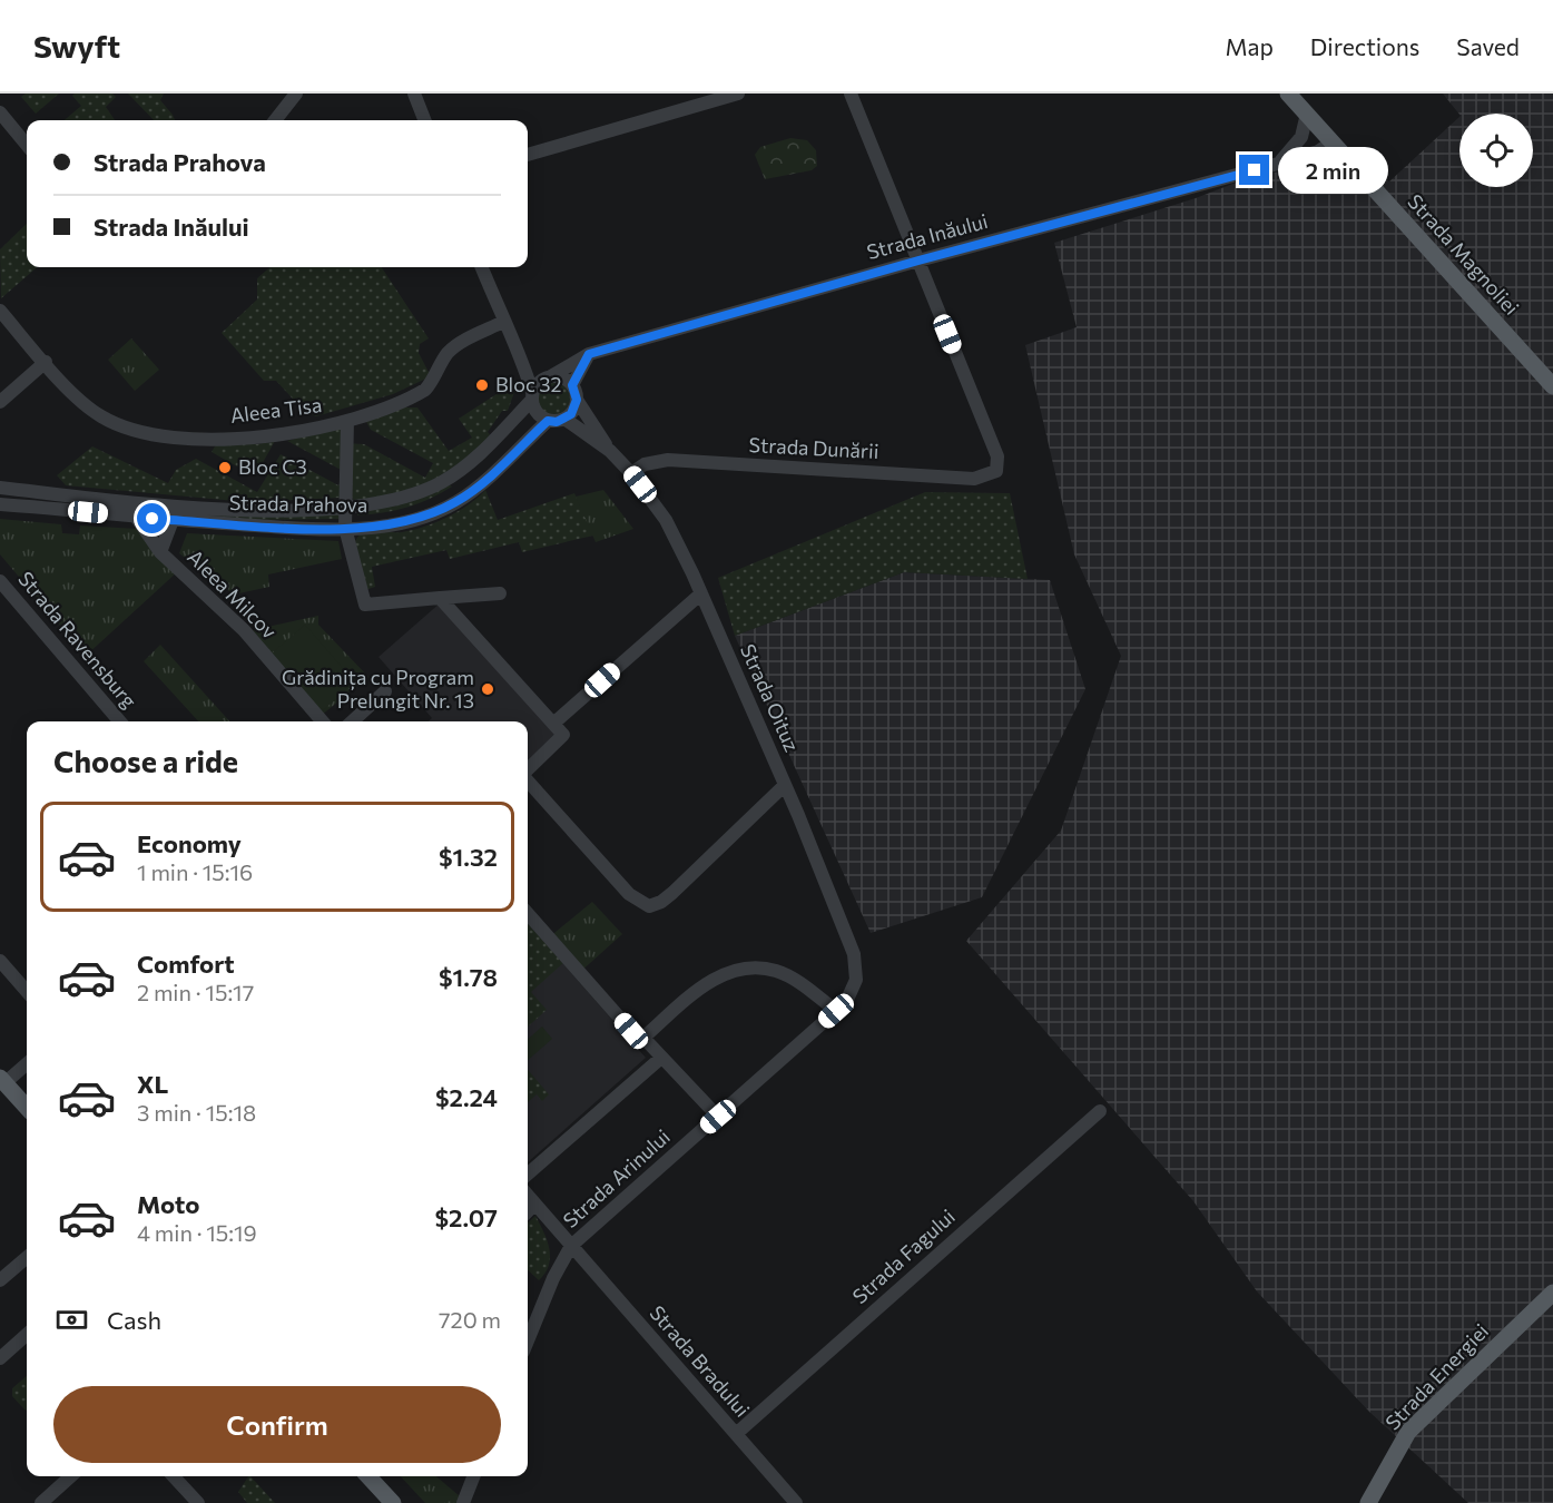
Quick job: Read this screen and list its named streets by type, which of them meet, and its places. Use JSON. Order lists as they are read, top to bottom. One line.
{"streets":{"main road":["Strada Magnoliei","Strada Energiei"],"street":["Strada Inăului","Aleea Tisa","Strada Dunării","Strada Prahova","Aleea Milcov","Strada Ravensburg","Strada Oituz","Strada Arinului","Strada Fagului","Strada Bradului"]},"crossings":[["Strada Inăului","Strada Magnoliei"],["Strada Inăului","Strada Dunării"],["Strada Inăului","Strada Prahova"],["Strada Inăului","Strada Oituz"],["Strada Dunării","Strada Oituz"],["Strada Prahova","Aleea Milcov"],["Strada Prahova","Strada Oituz"],["Strada Oituz","Strada Arinului"],["Strada Arinului","Strada Bradului"],["Strada Fagului","Strada Bradului"]],"places":["Bloc 32","Bloc C3","Grădinița cu Program Prelungit Nr. 13"],"page":{"header":"Swyft","nav":["Map","Directions","Saved"],"banner":["Strada Prahova","Strada Inăului"],"bubble":"2 min","heading":"Choose a ride","list":[{"name":"Economy","note":"1 min · 15:16","value":"$1.32"},{"name":"Comfort","note":"2 min · 15:17","value":"$1.78"},{"name":"XL","note":"3 min · 15:18","value":"$2.24"},{"name":"Moto","note":"4 min · 15:19","value":"$2.07"}],"pay":["Cash","720 m"],"buttons":"Confirm"}}
